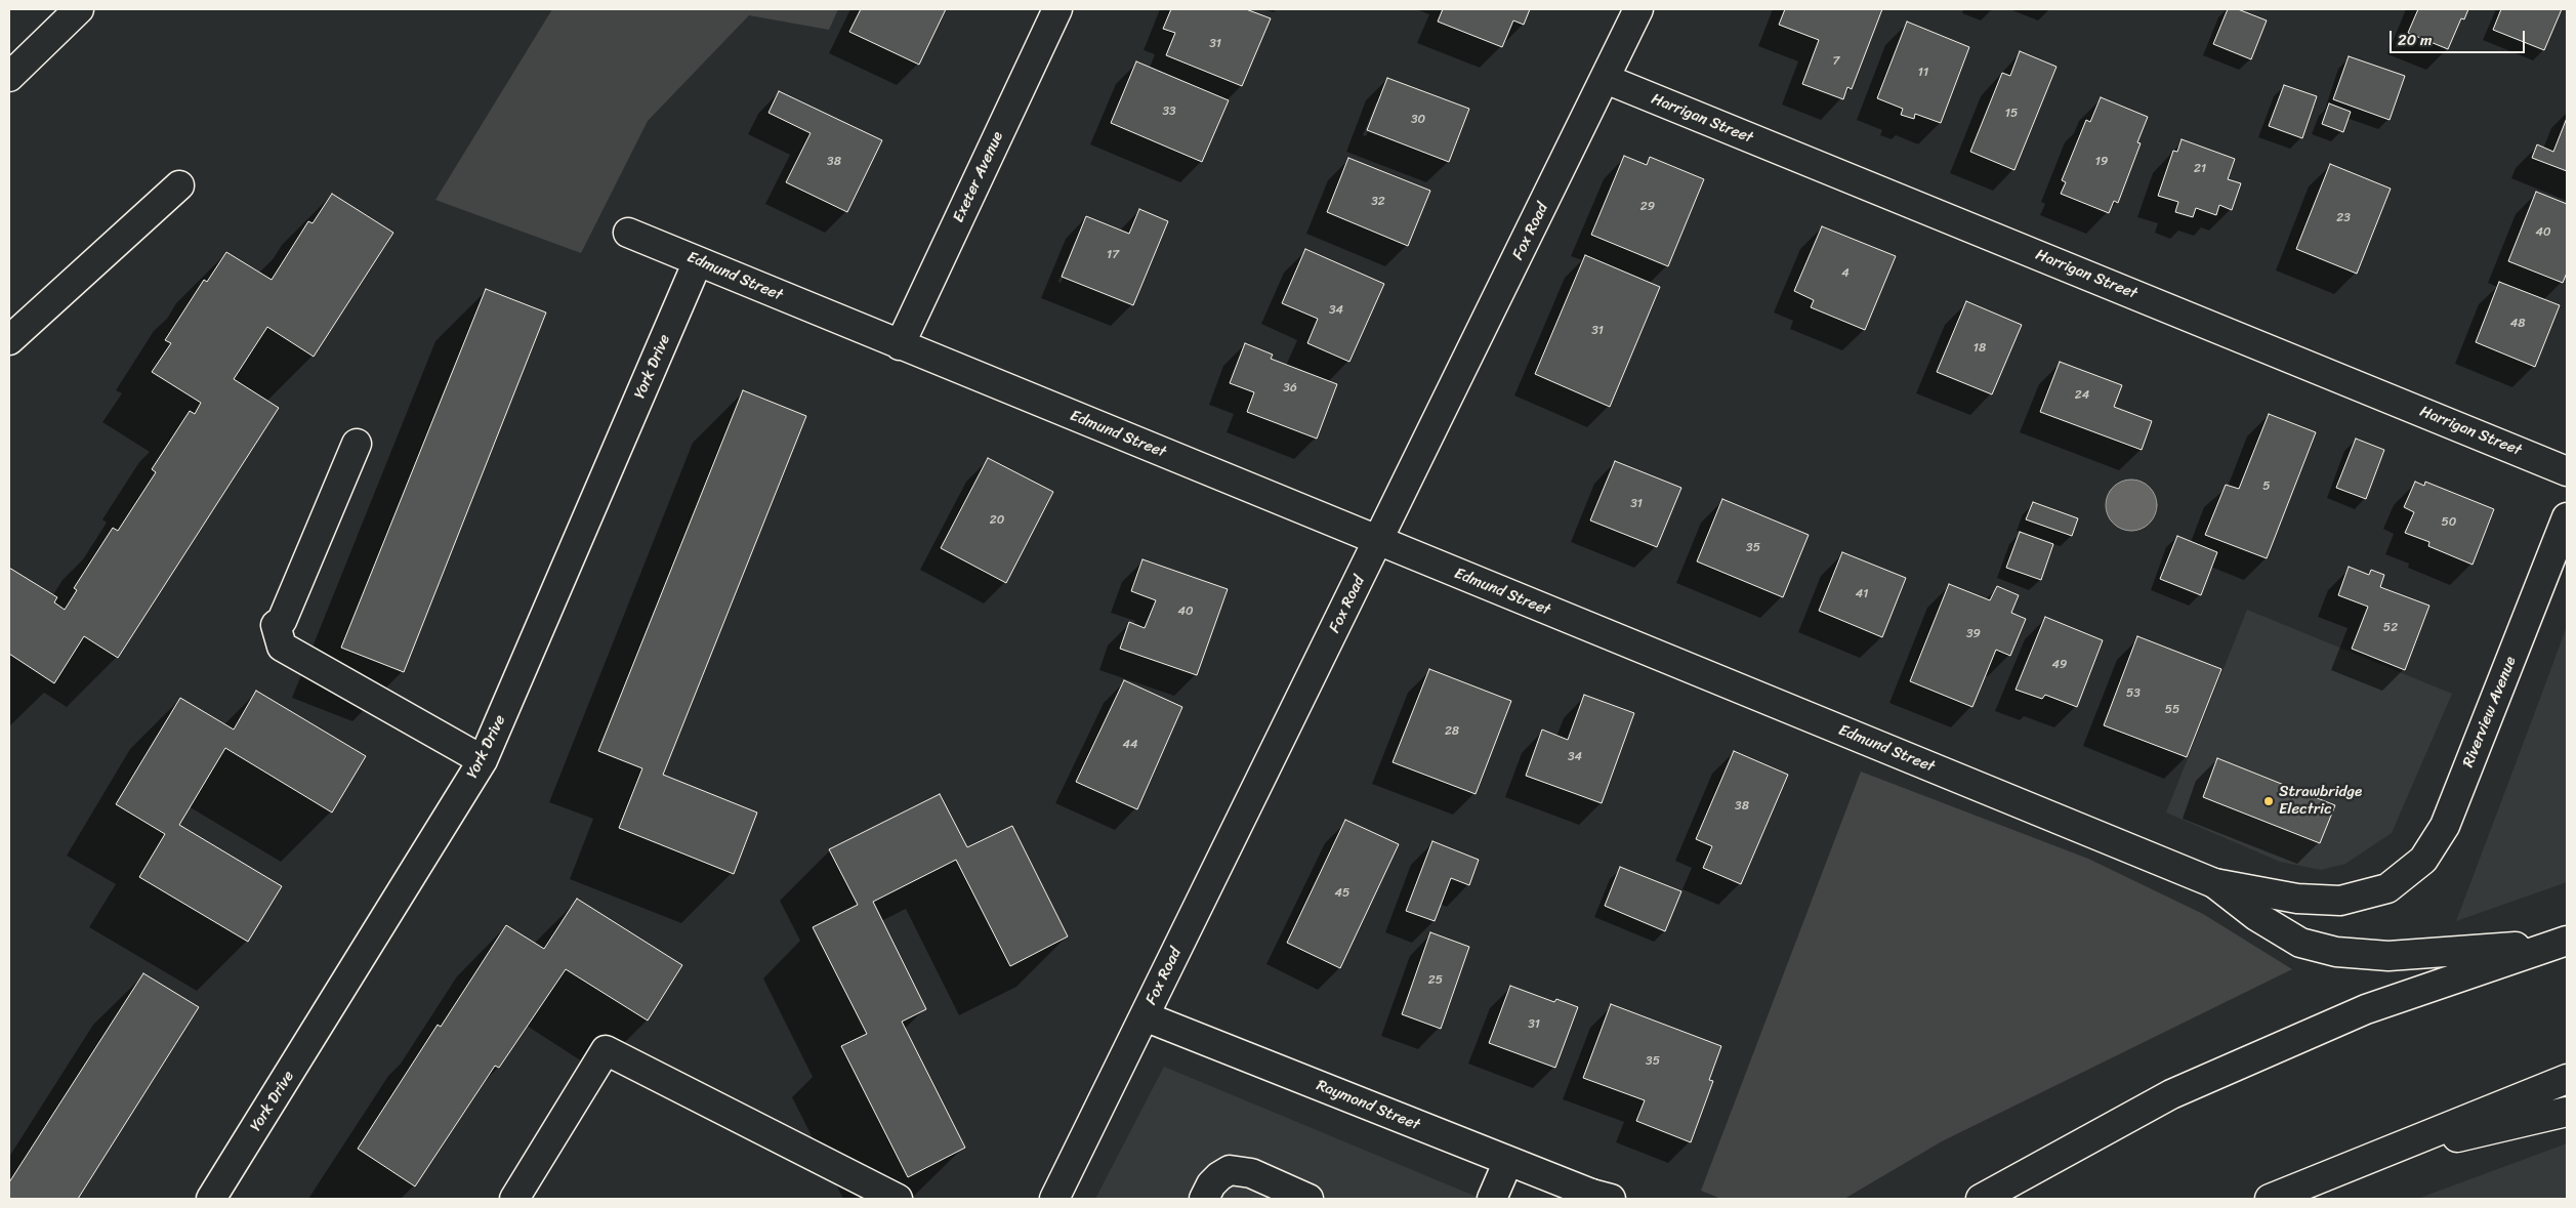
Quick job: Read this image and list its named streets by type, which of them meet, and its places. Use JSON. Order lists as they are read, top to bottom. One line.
{"streets":{"main road":["Harrigan Street","Exeter Avenue","Fox Road","Edmund Street","York Drive","Riverview Avenue","Raymond Street"]},"crossings":[["Harrigan Street","Fox Road"],["Exeter Avenue","Edmund Street"],["Fox Road","Edmund Street"],["Fox Road","Raymond Street"],["Edmund Street","York Drive"],["Edmund Street","Riverview Avenue"]],"places":["Strawbridge Electric"],"house_numbers":["31","7","11","33","15","30","38","19","21","32","29","23","40","17","4","34","48","31","18","36","24","5","31","20","50","35","41","40","52","39","49","53","55","28","44","34","38","45","25","31","35"],"scale_bar":"20 m"}
